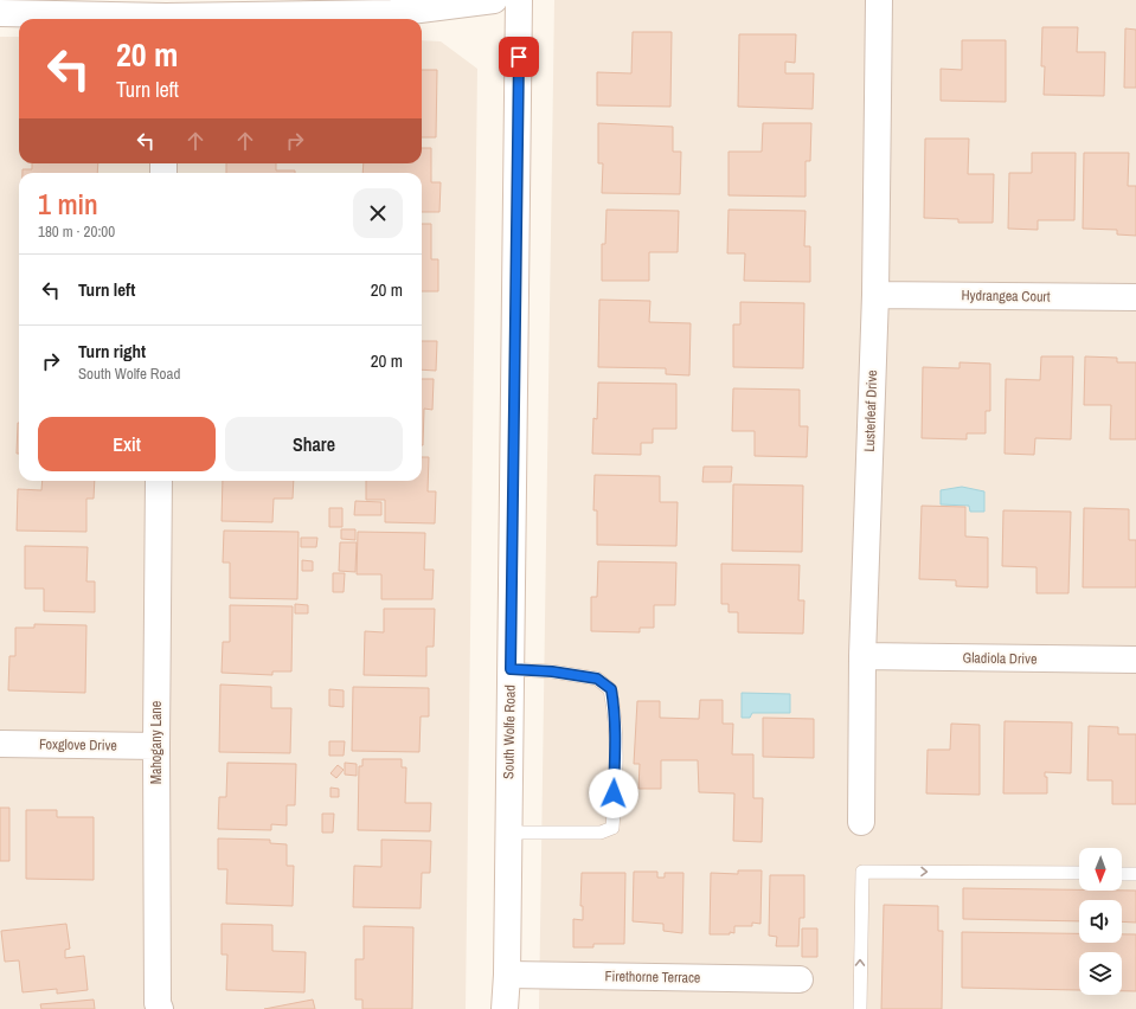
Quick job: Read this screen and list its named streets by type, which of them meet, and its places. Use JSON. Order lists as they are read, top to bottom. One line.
{"streets":{"street":["Hydrangea Court","Lusterleaf Drive","Gladiola Drive","South Wolfe Road","Mahogany Lane","Foxglove Drive","Firethorne Terrace"]},"crossings":[["Hydrangea Court","Lusterleaf Drive"],["Lusterleaf Drive","Gladiola Drive"],["South Wolfe Road","Firethorne Terrace"],["Mahogany Lane","Foxglove Drive"]],"north":"bottom","page":{"turn":["20 m","Turn left"],"heading":["1 min","180 m · 20:00"],"list":[{"name":"Turn left","value":"20 m"},{"name":"Turn right","note":"South Wolfe Road","value":"20 m"}],"buttons":["Exit","Share"]}}
